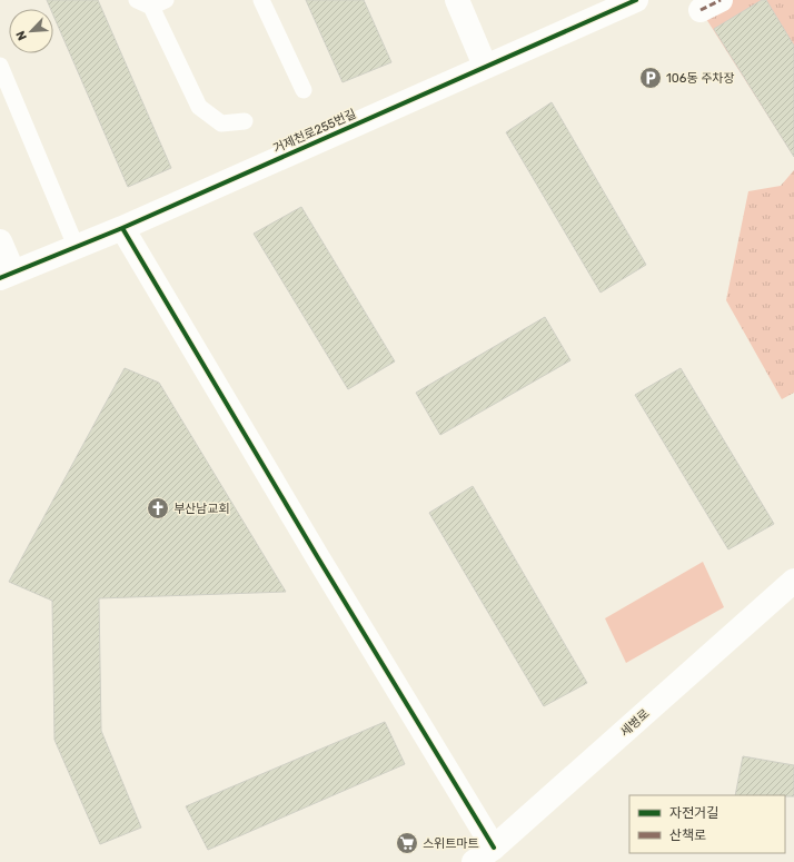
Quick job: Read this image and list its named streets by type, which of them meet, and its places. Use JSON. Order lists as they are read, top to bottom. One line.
{"streets":{"street":["거제천로255번길","세병로"]},"places":{"parking":["106동 주차장"],"church":["부산남교회"],"supermarket":["스위트마트"]},"legend":["자전거길","산책로"],"north":"bottom left"}
